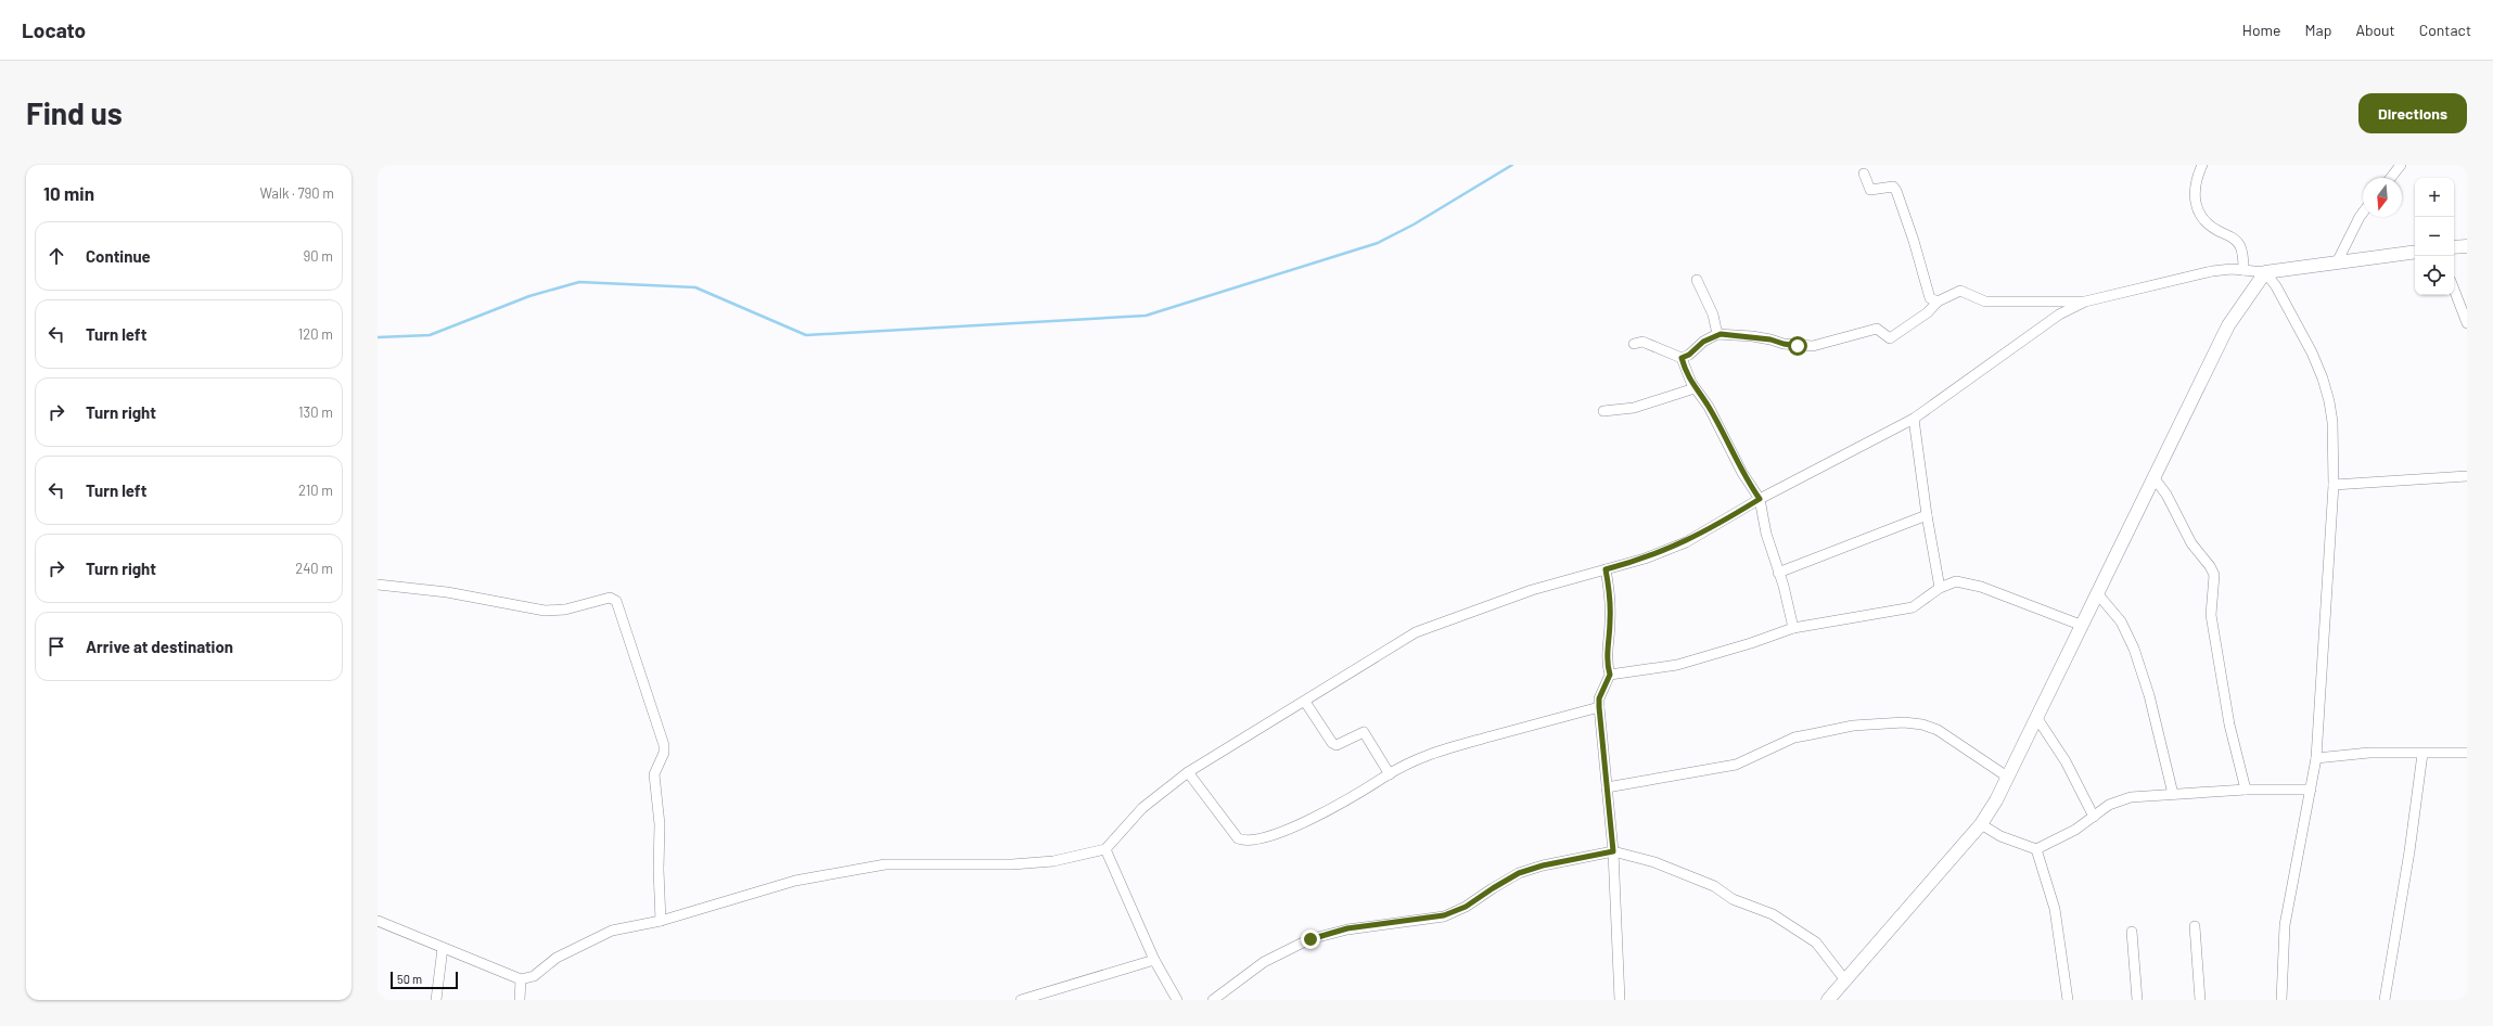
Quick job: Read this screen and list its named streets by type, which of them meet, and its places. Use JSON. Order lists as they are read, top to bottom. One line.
{"scale_bar":"50 m","north":"bottom","page":{"header":"Locato","nav":["Home","Map","About","Contact"],"buttons":"Directions","title":"Find us","heading":["10 min","Walk · 790 m"],"map_buttons":["+","−"],"list":[["Continue","90 m"],["Turn left","120 m"],["Turn right","130 m"],["Turn left","210 m"],["Turn right","240 m"],"Arrive at destination"],"scale":"50 m"}}
